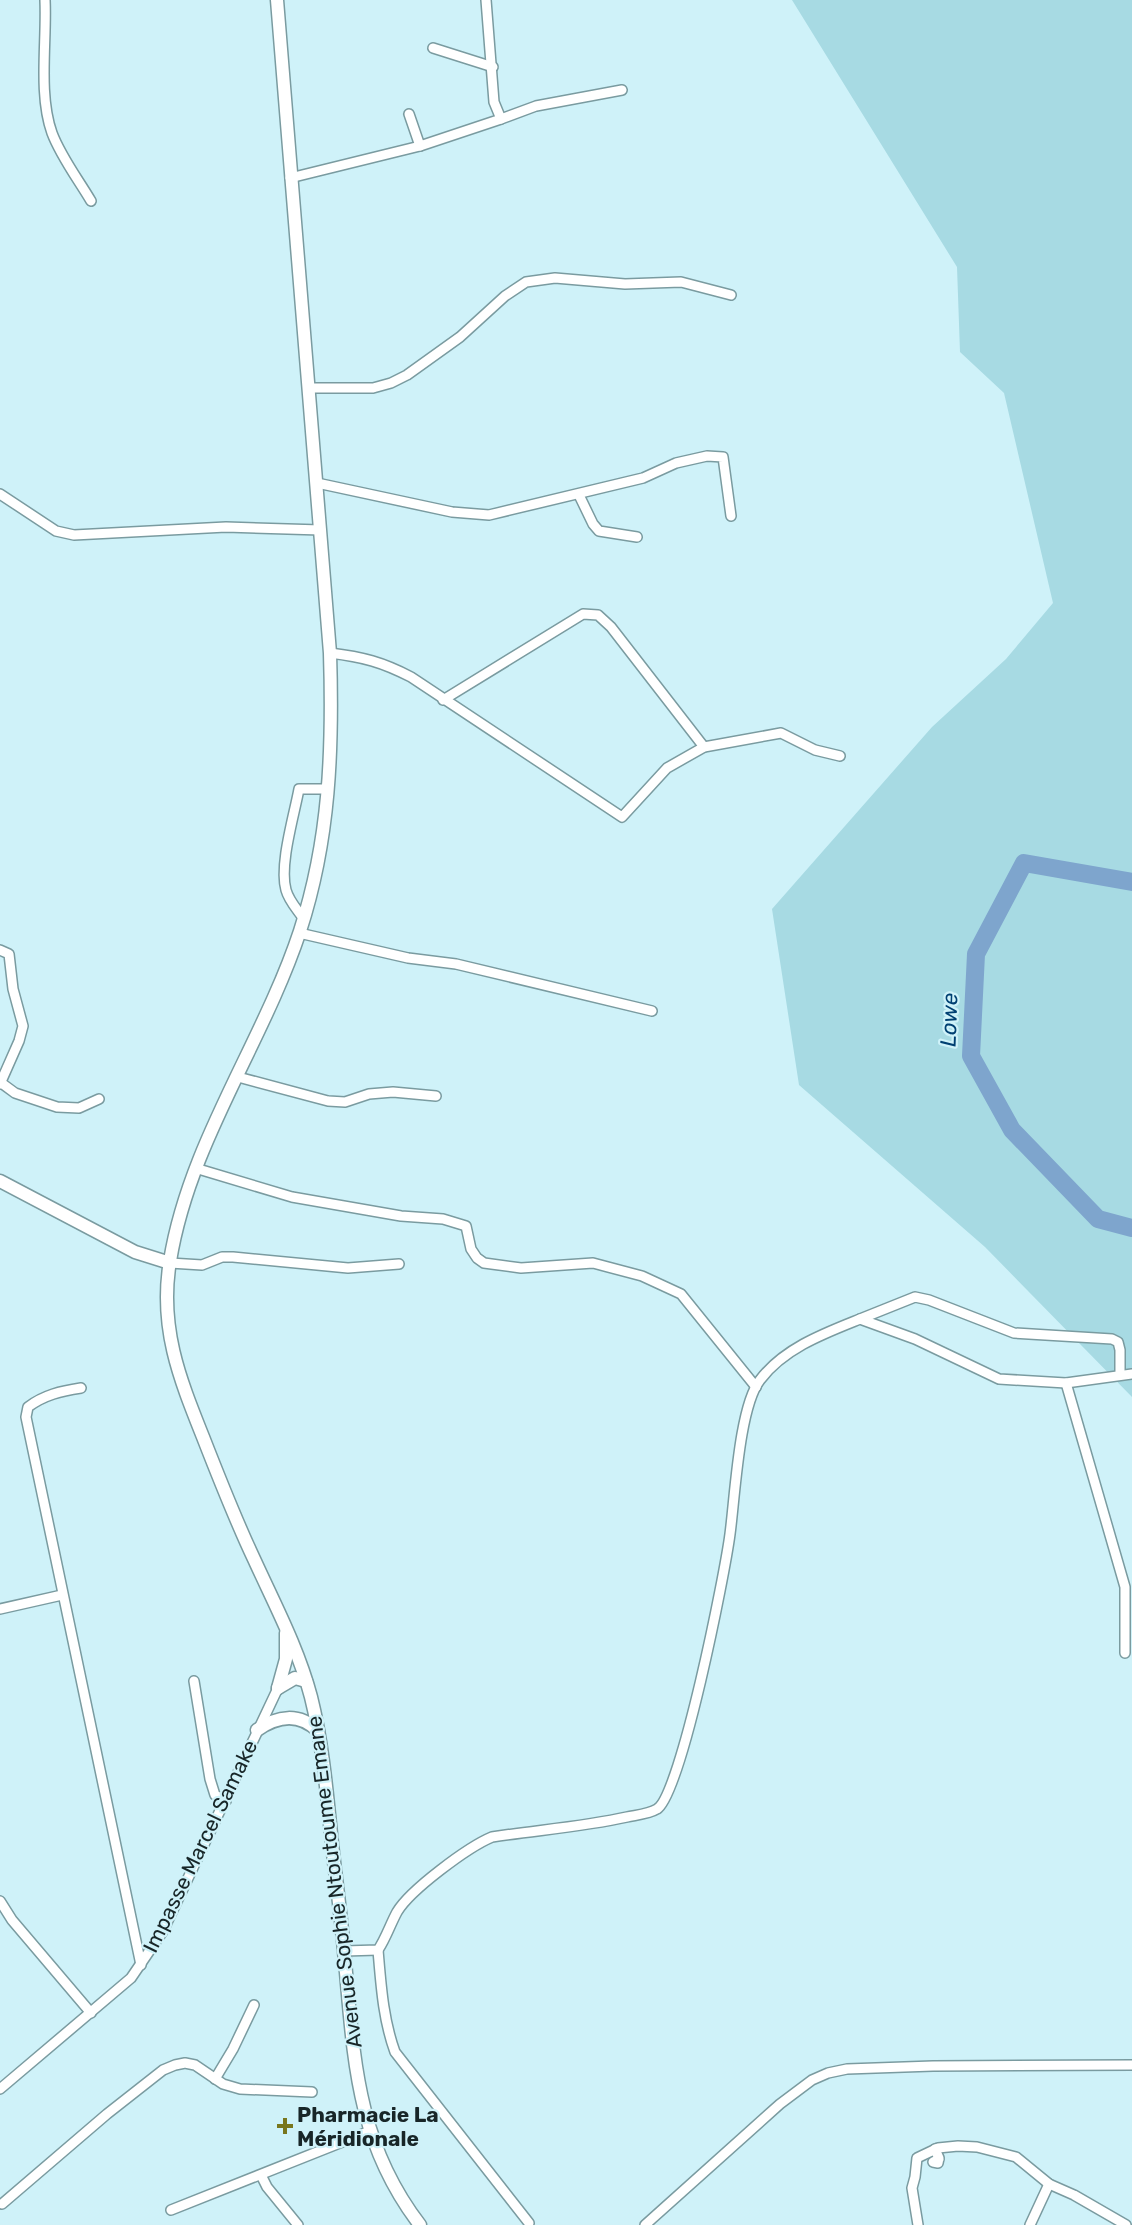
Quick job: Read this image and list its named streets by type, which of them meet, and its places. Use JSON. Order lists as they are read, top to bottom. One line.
{"streets":{"street":["Impasse Marcel Samake","Avenue Sophie Ntoutoume Emane"]},"water":["Lowe"],"places":{"health":["Pharmacie La Méridionale"]}}
